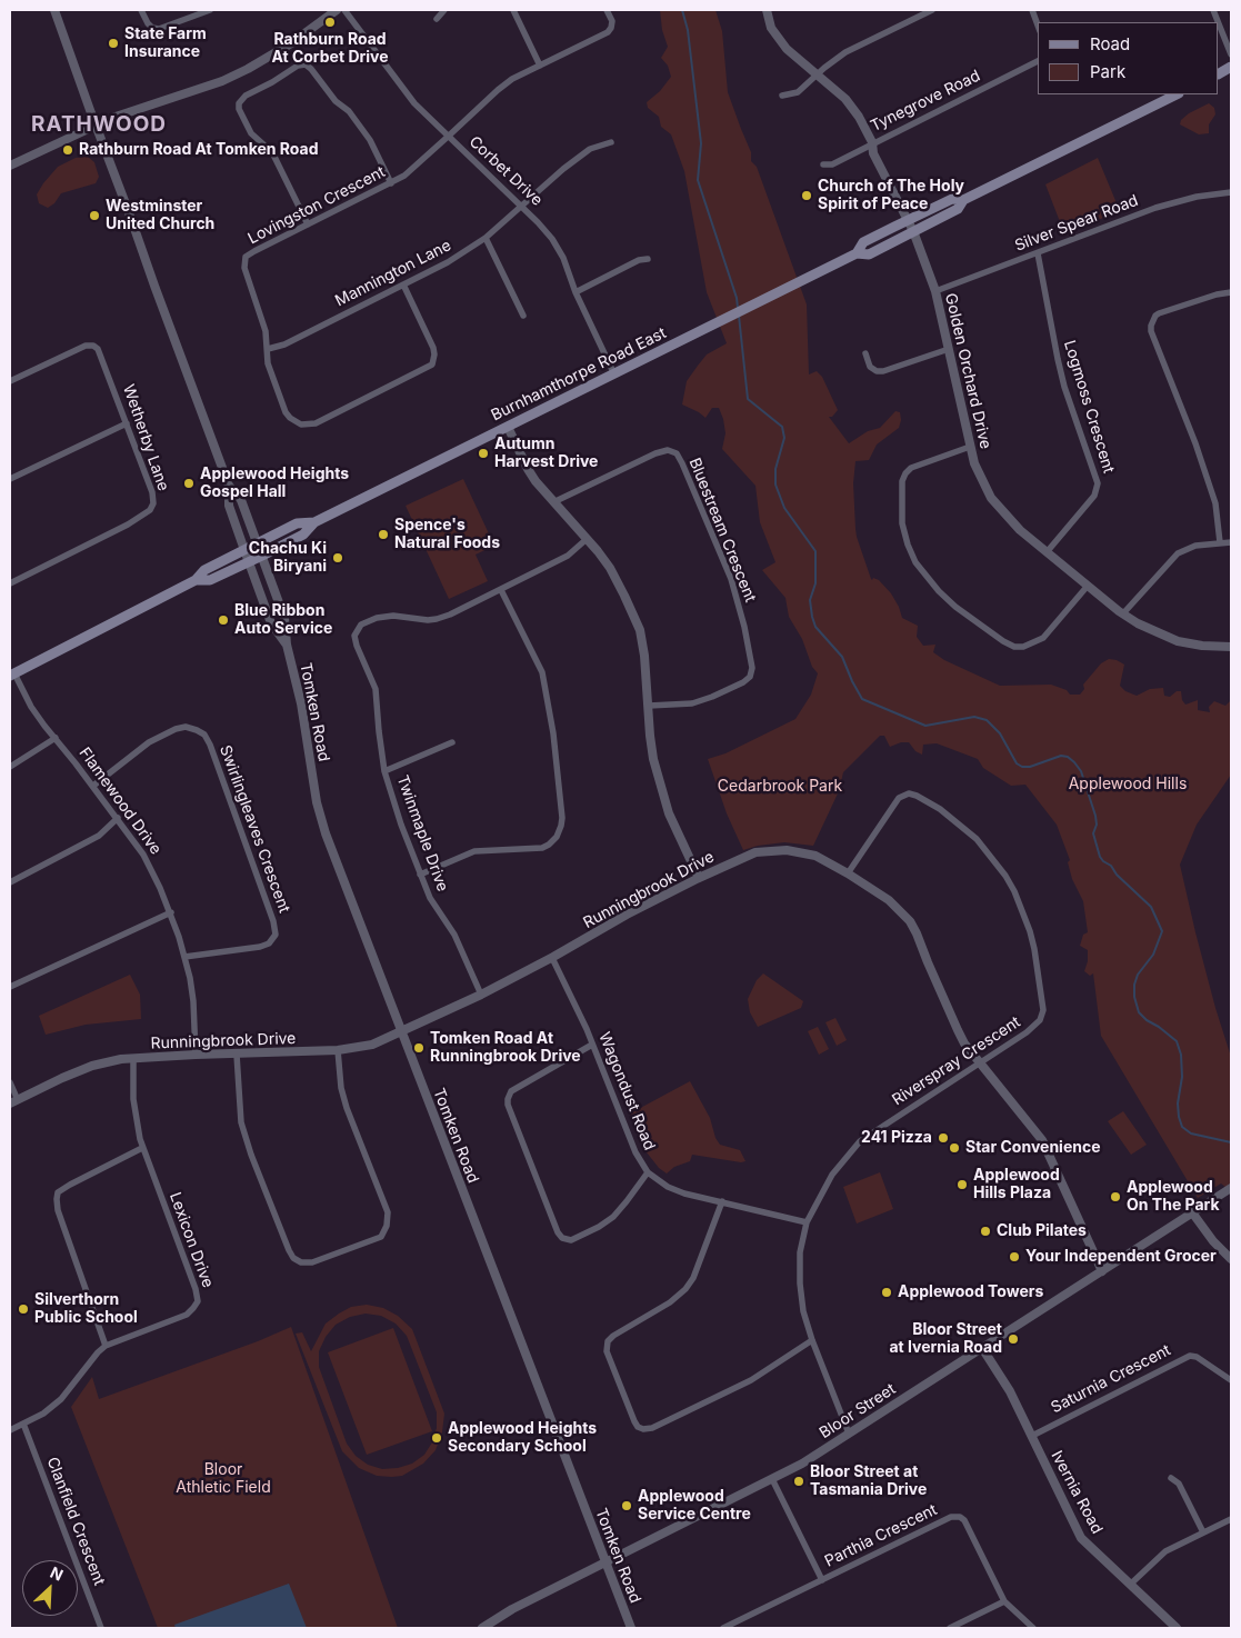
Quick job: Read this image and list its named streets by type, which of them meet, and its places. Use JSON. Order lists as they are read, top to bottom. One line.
{"streets":{"main road":["Burnhamthorpe Road East"],"street":["Tynegrove Road","Corbet Drive","Lovingston Crescent","Silver Spear Road","Mannington Lane","Golden Orchard Drive","Logmoss Crescent","Wetherby Lane","Bluestream Crescent","Tomken Road","Flamewood Drive","Swirlingleaves Crescent","Twinmaple Drive","Runningbrook Drive","Riverspray Crescent","Wagondust Road","Lexicon Drive","Saturnia Crescent","Bloor Street","Ivernia Road","Clanfield Crescent","Parthia Crescent"]},"crossings":[["Tynegrove Road","Golden Orchard Drive"],["Corbet Drive","Lovingston Crescent"],["Corbet Drive","Mannington Lane"],["Corbet Drive","Burnhamthorpe Road East"],["Lovingston Crescent","Mannington Lane"],["Silver Spear Road","Golden Orchard Drive"],["Silver Spear Road","Logmoss Crescent"],["Golden Orchard Drive","Burnhamthorpe Road East"],["Golden Orchard Drive","Logmoss Crescent"],["Burnhamthorpe Road East","Tomken Road"],["Burnhamthorpe Road East","Flamewood Drive"],["Tomken Road","Runningbrook Drive"],["Tomken Road","Bloor Street"],["Flamewood Drive","Swirlingleaves Crescent"],["Flamewood Drive","Runningbrook Drive"],["Twinmaple Drive","Runningbrook Drive"],["Runningbrook Drive","Riverspray Crescent"],["Runningbrook Drive","Wagondust Road"],["Runningbrook Drive","Lexicon Drive"],["Runningbrook Drive","Bloor Street"],["Riverspray Crescent","Wagondust Road"],["Riverspray Crescent","Bloor Street"],["Lexicon Drive","Clanfield Crescent"],["Saturnia Crescent","Ivernia Road"],["Bloor Street","Ivernia Road"]],"districts":["RATHWOOD"],"parks":["Applewood Hills","Cedarbrook Park","Bloor Athletic Field"],"places":["Rathburn Road At Corbet Drive","State Farm Insurance","Rathburn Road At Tomken Road","Church of The Holy Spirit of Peace","Westminster United Church","Autumn Harvest Drive","Applewood Heights Gospel Hall","Spence's Natural Foods","Chachu Ki Biryani","Blue Ribbon Auto Service","Tomken Road At Runningbrook Drive","241 Pizza","Star Convenience","Applewood Hills Plaza","Applewood On The Park","Club Pilates","Your Independent Grocer","Applewood Towers","Silverthorn Public School","Bloor Street at Ivernia Road","Applewood Heights Secondary School","Bloor Street at Tasmania Drive","Applewood Service Centre"],"legend":["Road","Park"],"north":"top right"}
